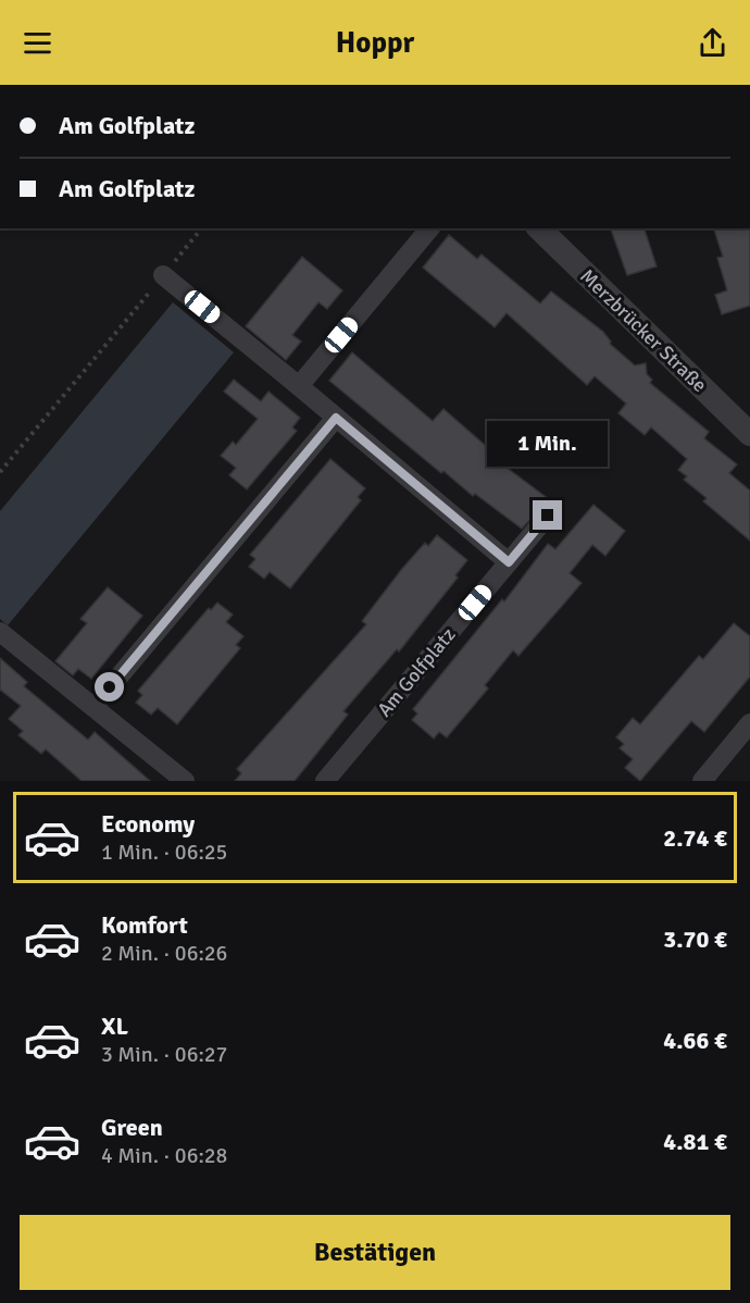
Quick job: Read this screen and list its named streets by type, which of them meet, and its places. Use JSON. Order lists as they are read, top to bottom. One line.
{"streets":{"street":["Merzbrücker Straße","Am Golfplatz"]},"page":{"header":"Hoppr","banner":["Am Golfplatz","Am Golfplatz"],"bubble":"1 Min.","list":[{"name":"Economy","note":"1 Min. · 06:25","value":"2.74 €"},{"name":"Komfort","note":"2 Min. · 06:26","value":"3.70 €"},{"name":"XL","note":"3 Min. · 06:27","value":"4.66 €"},{"name":"Green","note":"4 Min. · 06:28","value":"4.81 €"}],"buttons":"Bestätigen"}}
